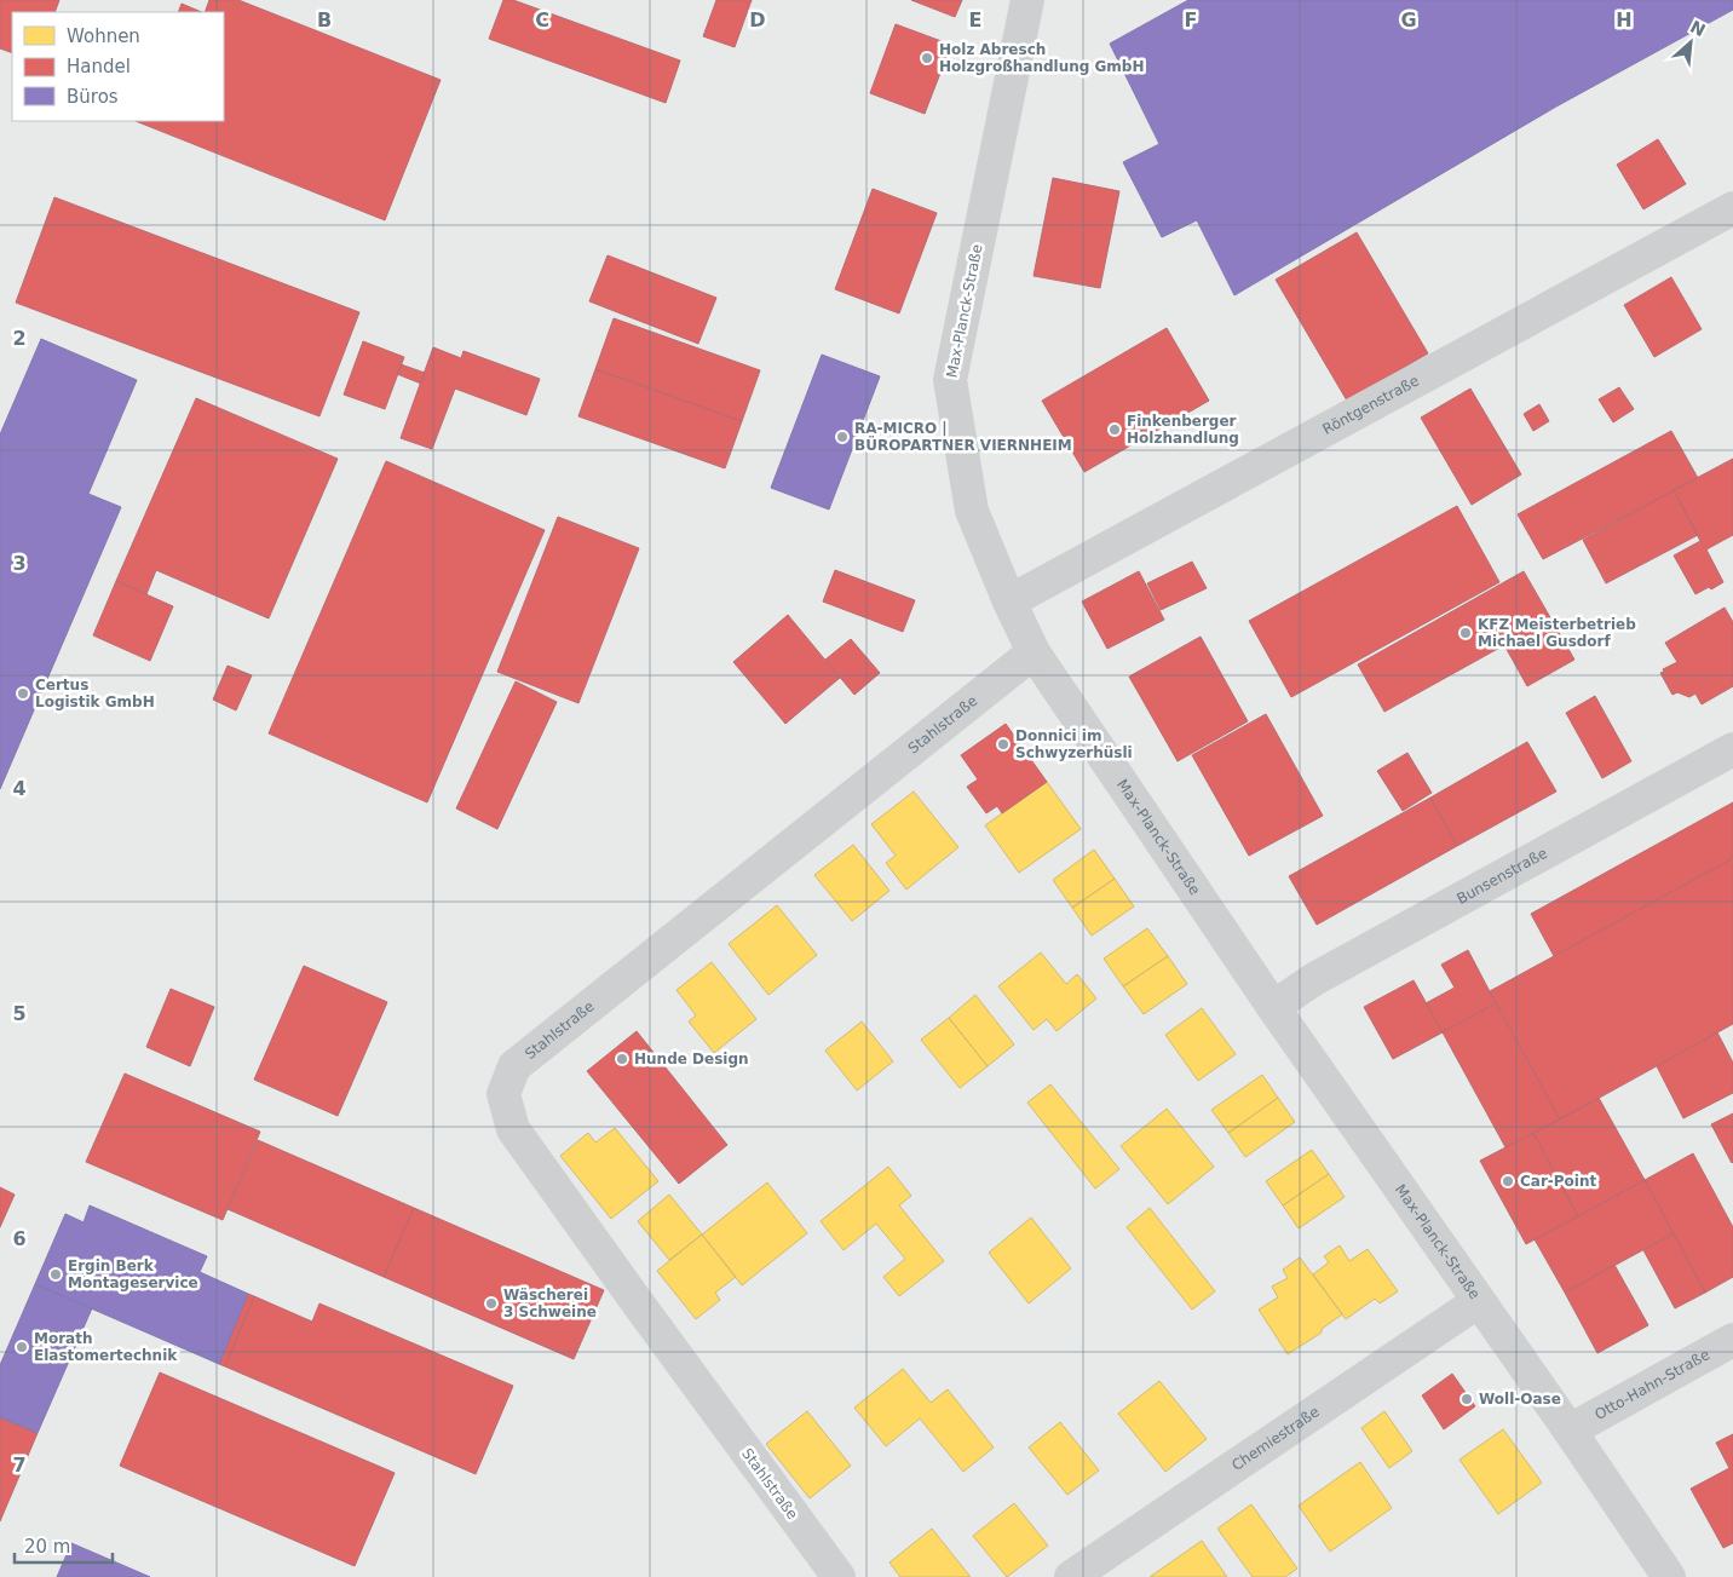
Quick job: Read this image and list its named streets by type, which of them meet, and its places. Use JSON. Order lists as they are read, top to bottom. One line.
{"streets":{"street":["Max-Planck-Straße","Röntgenstraße","Stahlstraße","Bunsenstraße","Otto-Hahn-Straße","Chemiestraße"]},"crossings":[["Max-Planck-Straße","Röntgenstraße"],["Max-Planck-Straße","Stahlstraße"],["Max-Planck-Straße","Bunsenstraße"],["Max-Planck-Straße","Otto-Hahn-Straße"],["Max-Planck-Straße","Chemiestraße"]],"places":["Holz Abresch Holzgroßhandlung GmbH","Finkenberger Holzhandlung","RA-MICRO | BÜROPARTNER VIERNHEIM","KFZ Meisterbetrieb Michael Gusdorf","Certus Logistik GmbH","Donnici im Schwyzerhüsli","Hunde Design","Car-Point","Ergin Berk Montageservice","Wäscherei 3 Schweine","Morath Elastomertechnik","Woll-Oase"],"legend":["Wohnen","Handel","Büros"],"scale_bar":"20 m","north":"top right","grid":{"columns":["B","C","D","E","F","G","H"],"rows":["2","3","4","5","6","7"]}}
